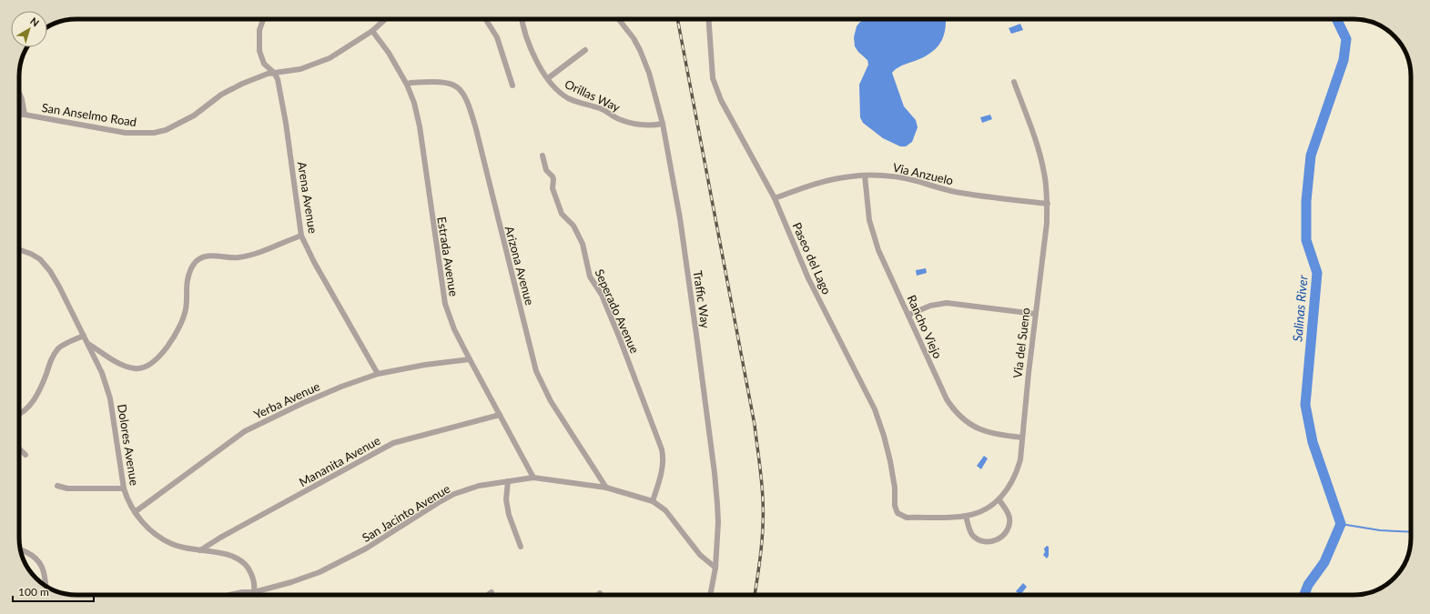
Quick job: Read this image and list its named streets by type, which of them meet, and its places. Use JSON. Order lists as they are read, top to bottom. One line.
{"streets":{"street":["Orillas Way","San Anselmo Road","Via Anzuelo","Arena Avenue","Estrada Avenue","Paseo del Lago","Arizona Avenue","Traffic Way","Seperado Avenue","Rancho Viejo","Via del Sueno","Yerba Avenue","Dolores Avenue","Mananita Avenue","San Jacinto Avenue"]},"crossings":[["Orillas Way","Traffic Way"],["San Anselmo Road","Arena Avenue"],["San Anselmo Road","Estrada Avenue"],["Via Anzuelo","Paseo del Lago"],["Via Anzuelo","Rancho Viejo"],["Via Anzuelo","Via del Sueno"],["Arena Avenue","Yerba Avenue"],["Estrada Avenue","Arizona Avenue"],["Estrada Avenue","Yerba Avenue"],["Estrada Avenue","Mananita Avenue"],["Estrada Avenue","San Jacinto Avenue"],["Paseo del Lago","Via del Sueno"],["Arizona Avenue","San Jacinto Avenue"],["Traffic Way","San Jacinto Avenue"],["Seperado Avenue","San Jacinto Avenue"],["Rancho Viejo","Via del Sueno"],["Yerba Avenue","Dolores Avenue"],["Dolores Avenue","Mananita Avenue"],["Dolores Avenue","San Jacinto Avenue"]],"water":["Salinas River"],"scale_bar":"100 m","north":"top right"}
